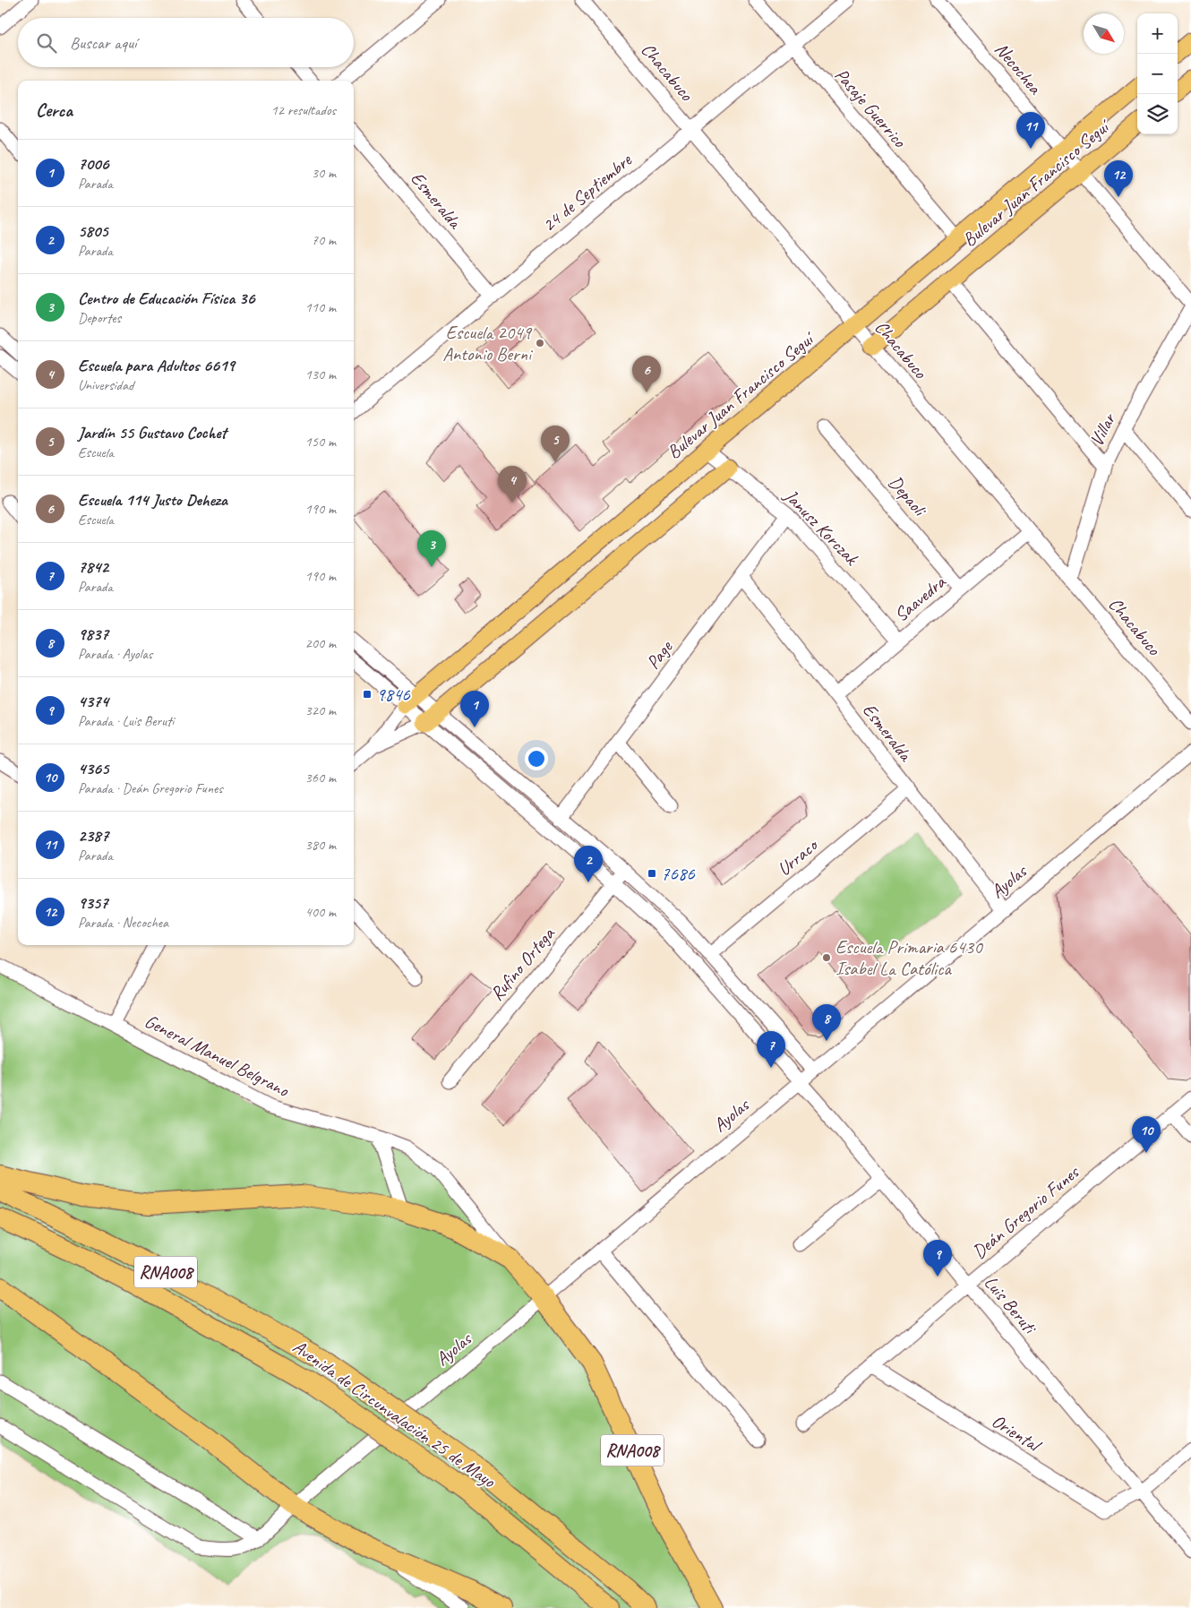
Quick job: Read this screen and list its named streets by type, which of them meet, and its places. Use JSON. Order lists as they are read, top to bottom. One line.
{"streets":{"highway":["RNA008","Avenida de Circunvalación 25 de Mayo"],"main road":["Bulevar Juan Francisco Seguí"],"street":["Necochea","Chacabuco","Pasaje Guerrico","24 de Septiembre","Esmeralda","Villar","Depaoli","Janusz Korczak","Saavedra","Page","Urraco","Ayolas","Rufino Ortega","General Manuel Belgrano","Deán Gregorio Funes","Luis Beruti","Oriental"]},"crossings":[["Necochea","Bulevar Juan Francisco Seguí"],["Chacabuco","Bulevar Juan Francisco Seguí"],["Chacabuco","24 de Septiembre"],["Chacabuco","Villar"],["Chacabuco","Saavedra"],["Pasaje Guerrico","Bulevar Juan Francisco Seguí"],["Pasaje Guerrico","24 de Septiembre"],["Bulevar Juan Francisco Seguí","Janusz Korczak"],["Bulevar Juan Francisco Seguí","Luis Beruti"],["24 de Septiembre","Esmeralda"],["Esmeralda","Saavedra"],["Esmeralda","Page"],["Esmeralda","Urraco"],["Esmeralda","Ayolas"],["Depaoli","Saavedra"],["Janusz Korczak","Saavedra"],["Janusz Korczak","Page"],["Ayolas","RNA008"],["Ayolas","Luis Beruti"],["Rufino Ortega","Luis Beruti"],["Deán Gregorio Funes","Luis Beruti"],["Deán Gregorio Funes","Oriental"],["Luis Beruti","Oriental"]],"places":{"other":["Escuela 2049 Antonio Berni","Escuela Primaria 6430 Isabel La Católica"],"transit":["9846","7686"]},"north":"bottom right","page":{"map_buttons":["+","−"],"search":"Buscar aquí","heading":["Cerca","12 resultados"],"pins":["11","12","6","5","4","3","1","2","8","7","10","9"],"list":[{"mark":"1","name":"7006","note":"Parada","value":"30 m"},{"mark":"2","name":"5805","note":"Parada","value":"70 m"},{"mark":"3","name":"Centro de Educación Física 36","note":"Deportes","value":"110 m"},{"mark":"4","name":"Escuela para Adultos 6619","note":"Universidad","value":"130 m"},{"mark":"5","name":"Jardín 55 Gustavo Cochet","note":"Escuela","value":"150 m"},{"mark":"6","name":"Escuela 114 Justo Deheza","note":"Escuela","value":"190 m"},{"mark":"7","name":"7842","note":"Parada","value":"190 m"},{"mark":"8","name":"9837","note":"Parada · Ayolas","value":"200 m"},{"mark":"9","name":"4374","note":"Parada · Luis Beruti","value":"320 m"},{"mark":"10","name":"4365","note":"Parada · Deán Gregorio Funes","value":"360 m"},{"mark":"11","name":"2387","note":"Parada","value":"380 m"},{"mark":"12","name":"9357","note":"Parada · Necochea","value":"400 m"}]}}
